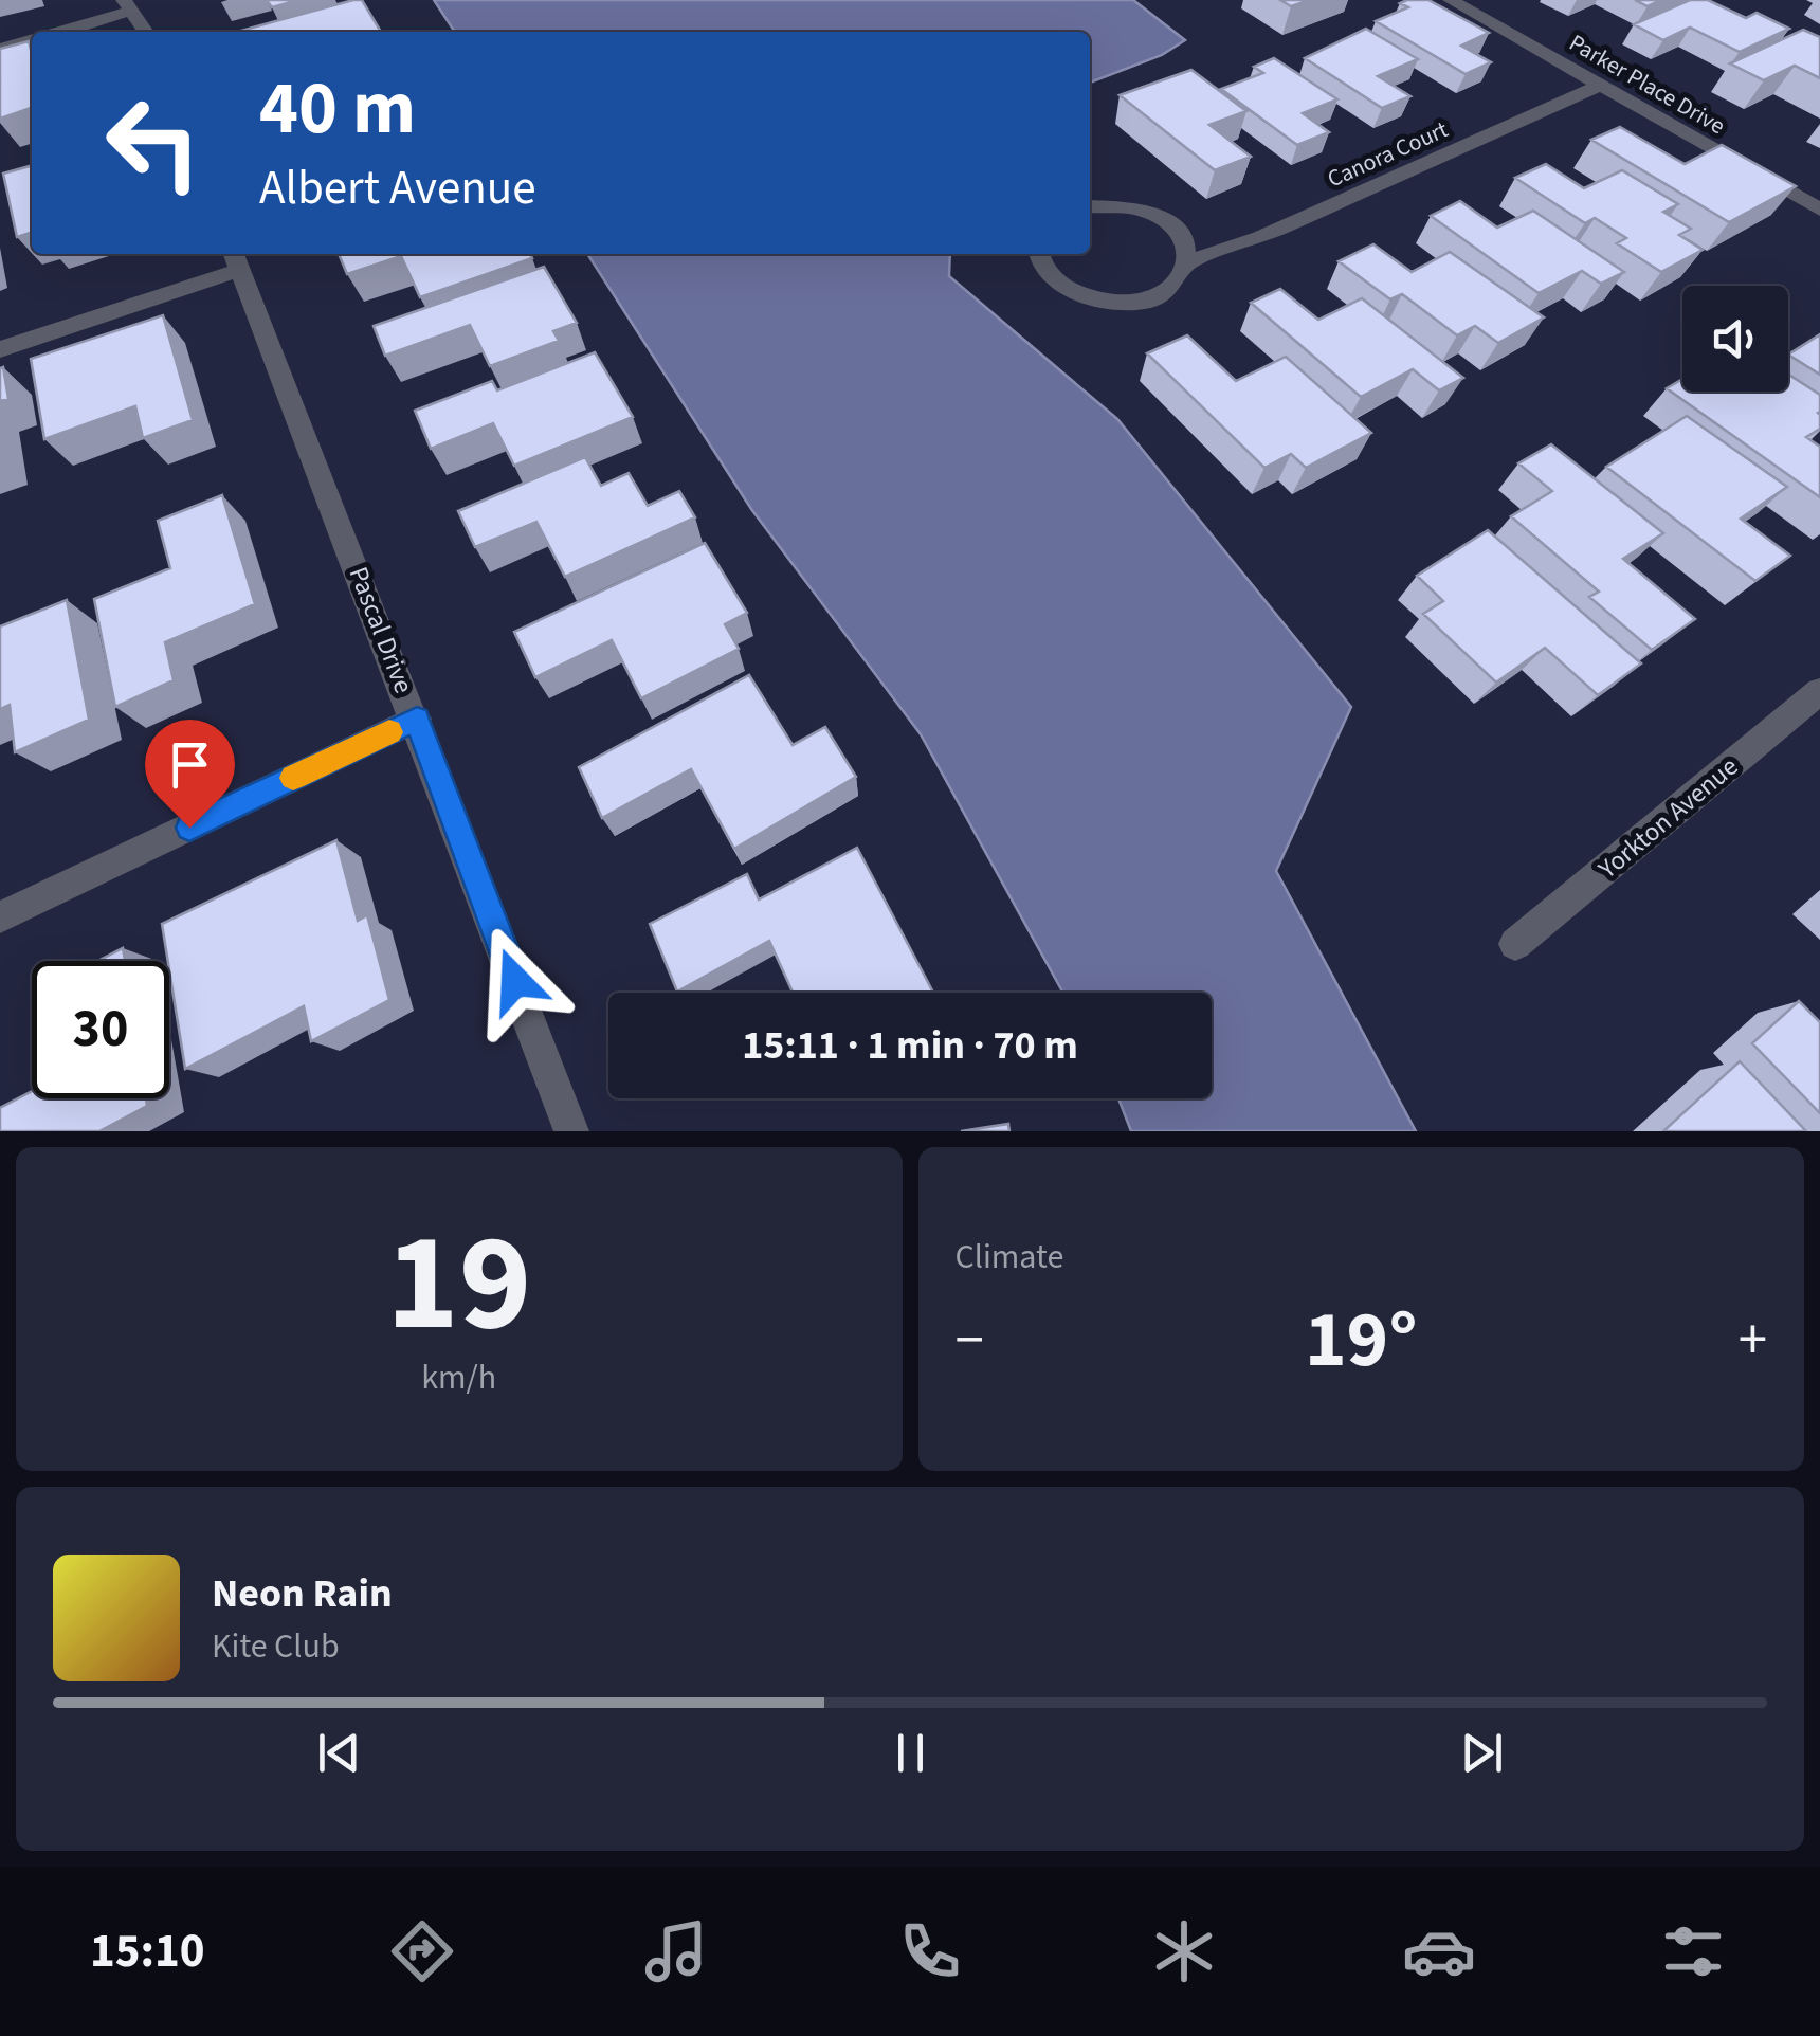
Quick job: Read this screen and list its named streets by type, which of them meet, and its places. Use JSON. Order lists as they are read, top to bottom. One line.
{"streets":{"street":["Parker Place Drive","Canora Court","Pascal Drive","Yorkton Avenue"]},"crossings":[["Parker Place Drive","Canora Court"]],"page":{"turn":["40 m","Albert Avenue"],"limit":"30","trip":"15:11 · 1 min · 70 m","tile":[["19","km/h"],"Climate"],"heat":["−","19°","+"],"song":["Neon Rain","Kite Club"],"tabs":"15:10"}}
